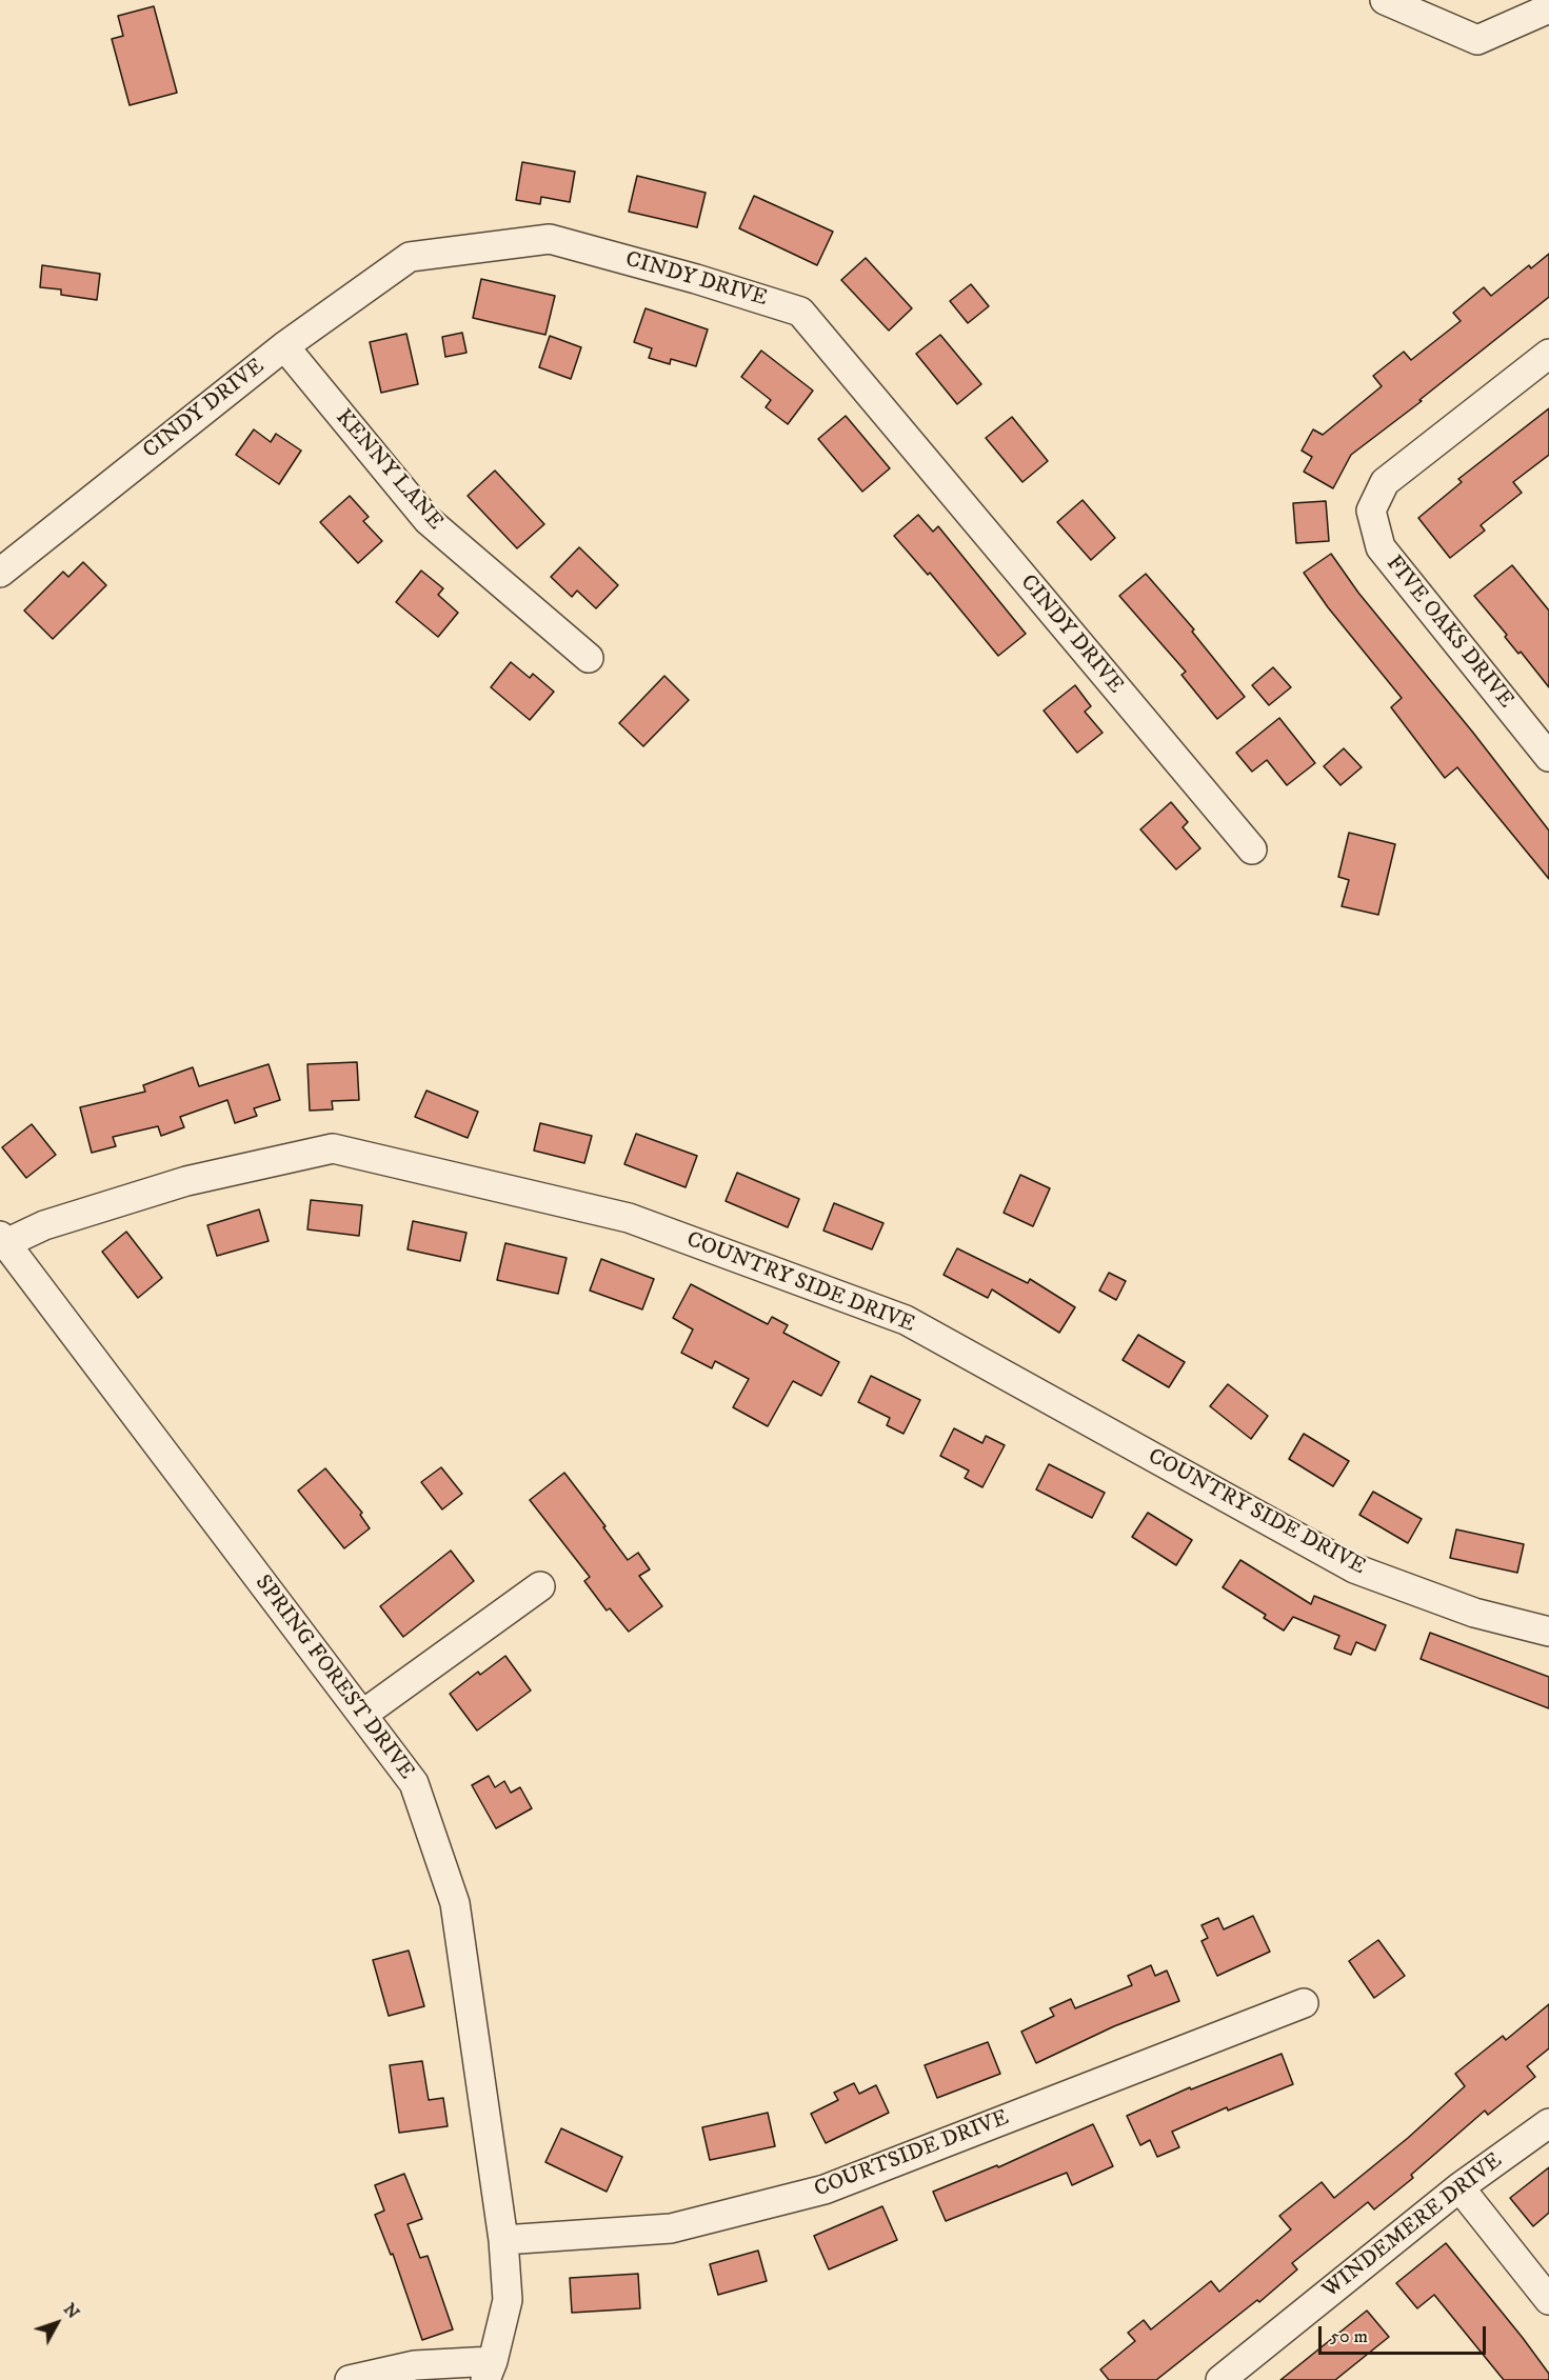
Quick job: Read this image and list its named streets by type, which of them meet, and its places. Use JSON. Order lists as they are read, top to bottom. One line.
{"streets":{"street":["CINDY DRIVE","KENNY LANE","FIVE OAKS DRIVE","COUNTRY SIDE DRIVE","SPRING FOREST DRIVE","COURTSIDE DRIVE","WINDEMERE DRIVE"]},"crossings":[["CINDY DRIVE","KENNY LANE"],["COUNTRY SIDE DRIVE","SPRING FOREST DRIVE"],["SPRING FOREST DRIVE","COURTSIDE DRIVE"]],"scale_bar":"50 m","north":"top right"}
